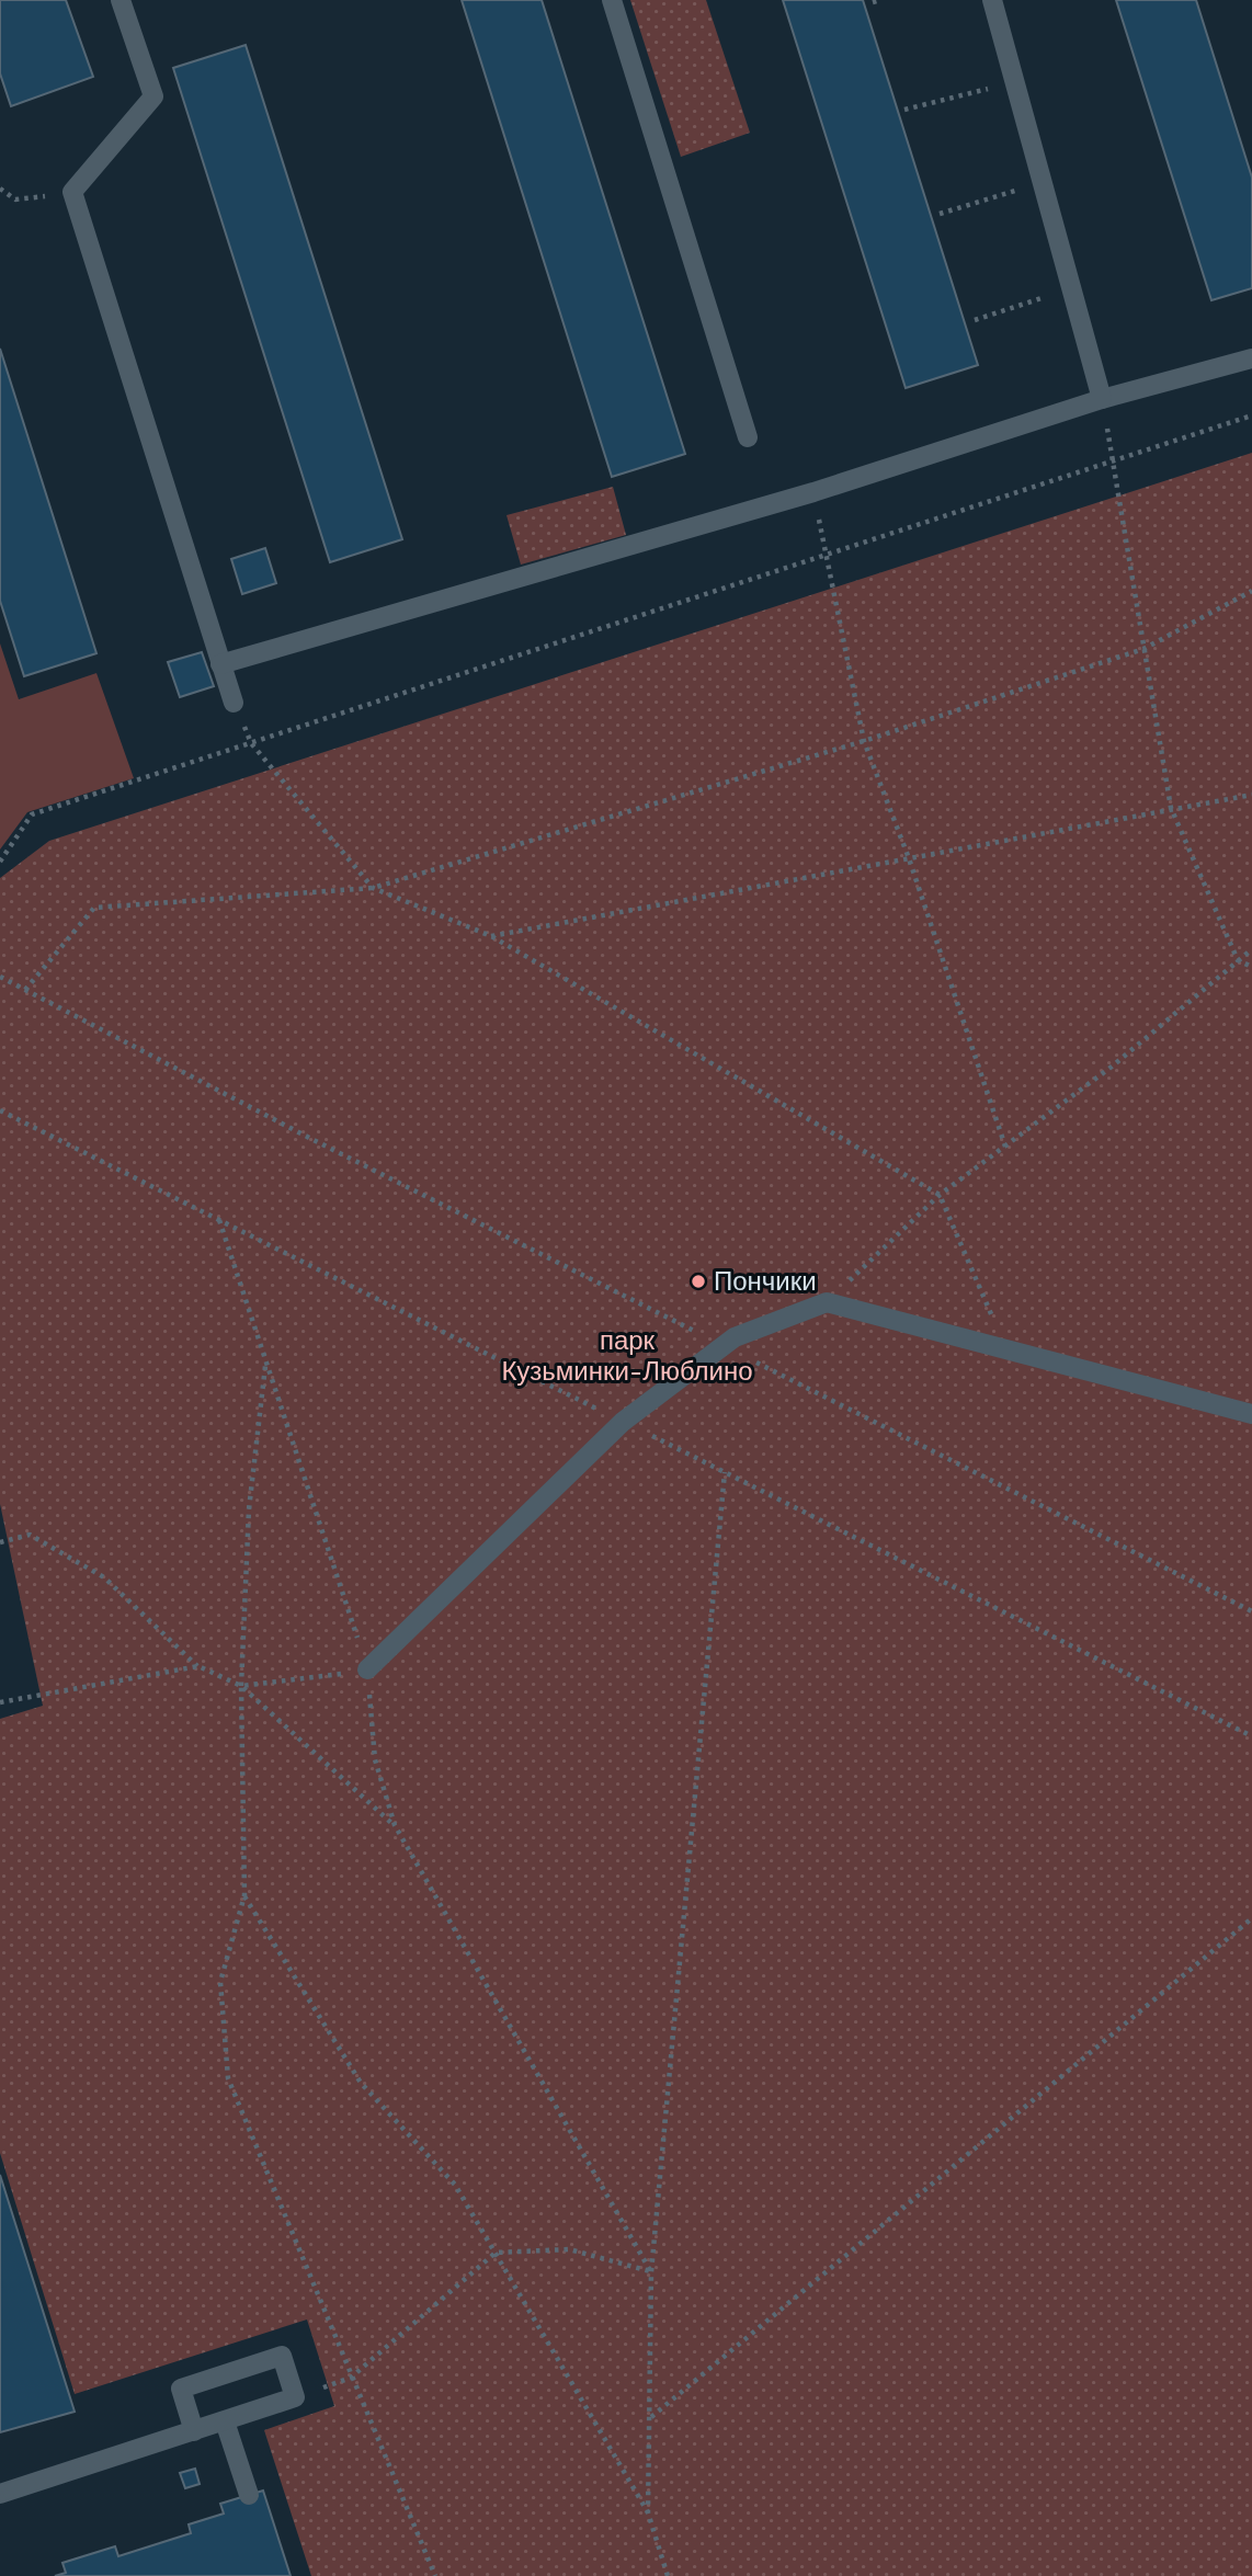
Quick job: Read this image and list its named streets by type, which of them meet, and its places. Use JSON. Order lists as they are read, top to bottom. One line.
{"parks":["парк Кузьминки-Люблино"],"places":["Пончики"]}
